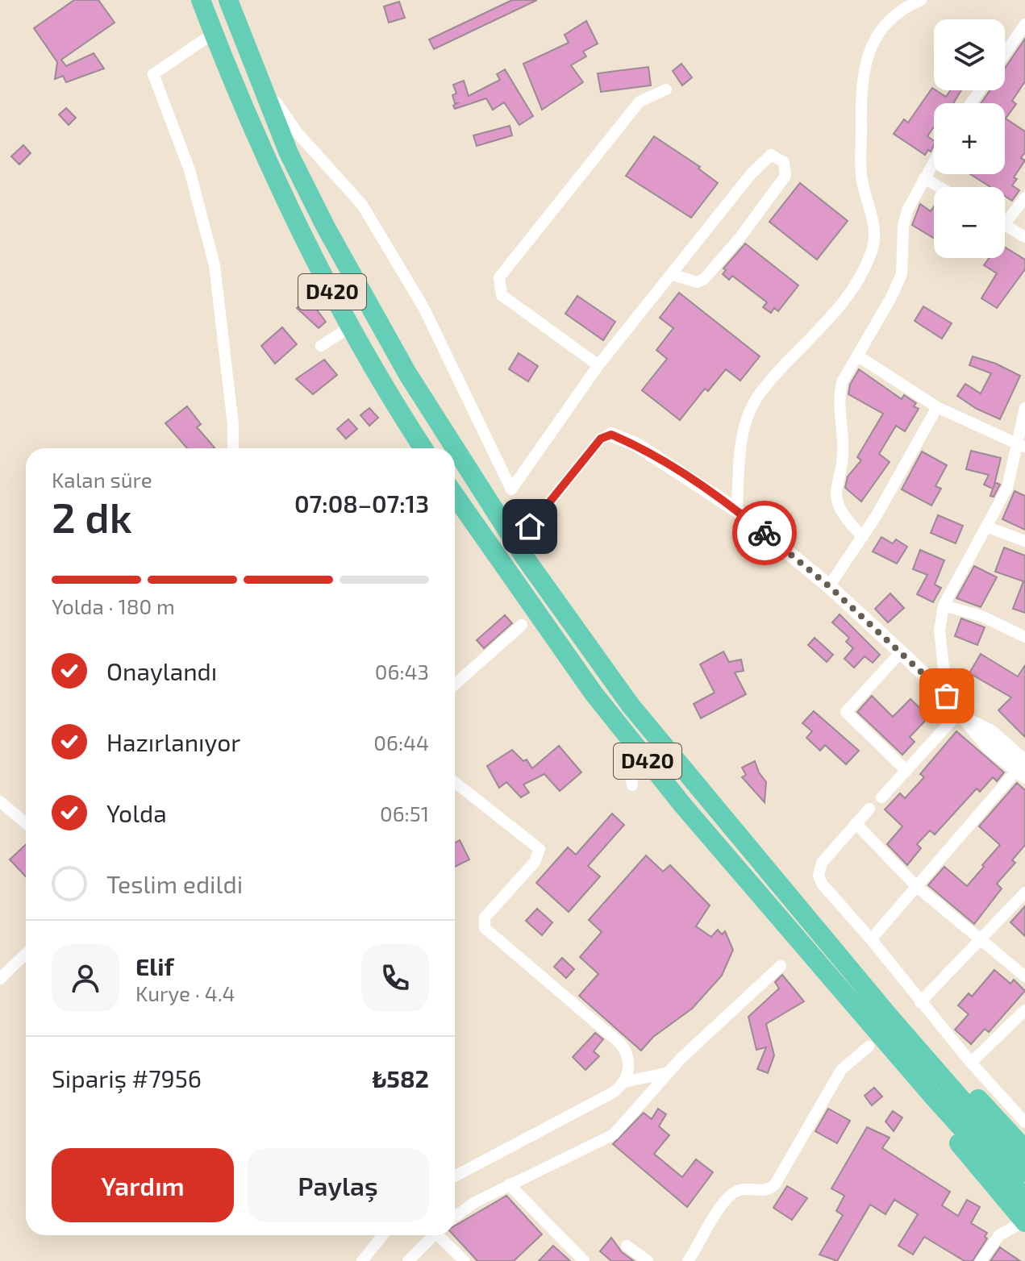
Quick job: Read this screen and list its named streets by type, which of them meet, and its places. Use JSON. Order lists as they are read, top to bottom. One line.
{"streets":{"highway":["D420"]},"page":{"map_buttons":["+","−"],"heading":["2 dk","Kalan süre","07:08–07:13"],"panel":["Elif","Kurye · 4.4","Sipariş #7956","₺582"],"bar":"Yolda · 180 m","list":[["Onaylandı","06:43"],["Hazırlanıyor","06:44"],["Yolda","06:51"],"Teslim edildi"],"buttons":["Yardım","Paylaş"]}}
